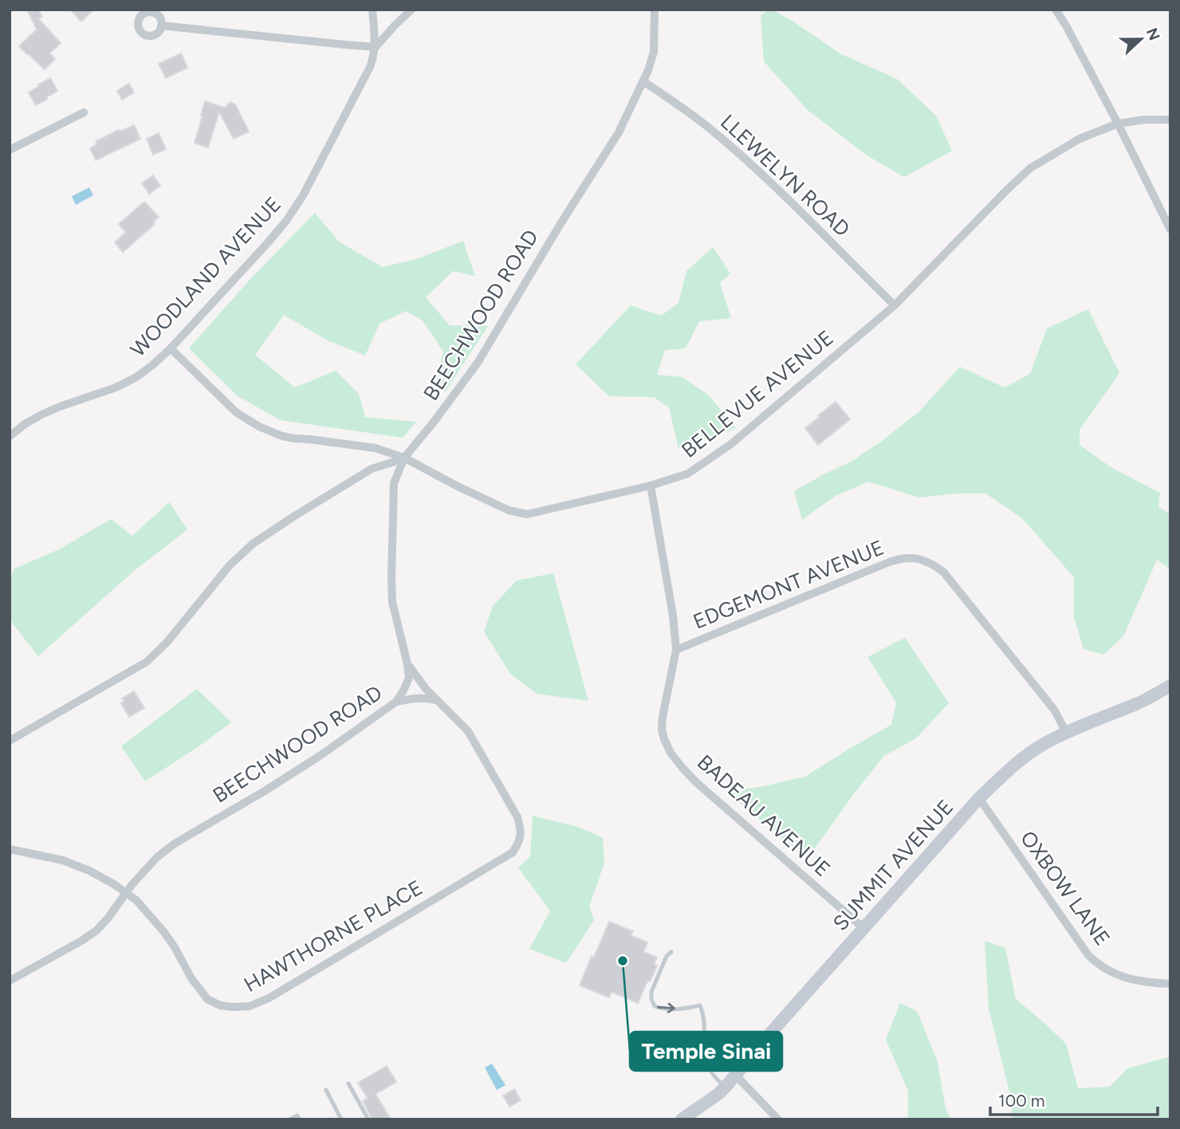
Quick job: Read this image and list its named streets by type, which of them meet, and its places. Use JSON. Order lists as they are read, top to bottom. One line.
{"streets":{"street":["LLEWELYN ROAD","WOODLAND AVENUE","BEECHWOOD ROAD","BELLEVUE AVENUE","EDGEMONT AVENUE","BADEAU AVENUE","SUMMIT AVENUE","OXBOW LANE","HAWTHORNE PLACE"]},"crossings":[["LLEWELYN ROAD","BEECHWOOD ROAD"],["LLEWELYN ROAD","BELLEVUE AVENUE"],["WOODLAND AVENUE","BELLEVUE AVENUE"],["BEECHWOOD ROAD","BELLEVUE AVENUE"],["BEECHWOOD ROAD","HAWTHORNE PLACE"],["BELLEVUE AVENUE","BADEAU AVENUE"],["EDGEMONT AVENUE","BADEAU AVENUE"],["EDGEMONT AVENUE","SUMMIT AVENUE"],["BADEAU AVENUE","SUMMIT AVENUE"],["SUMMIT AVENUE","OXBOW LANE"]],"places":["Temple Sinai"],"scale_bar":"100 m","north":"right"}
